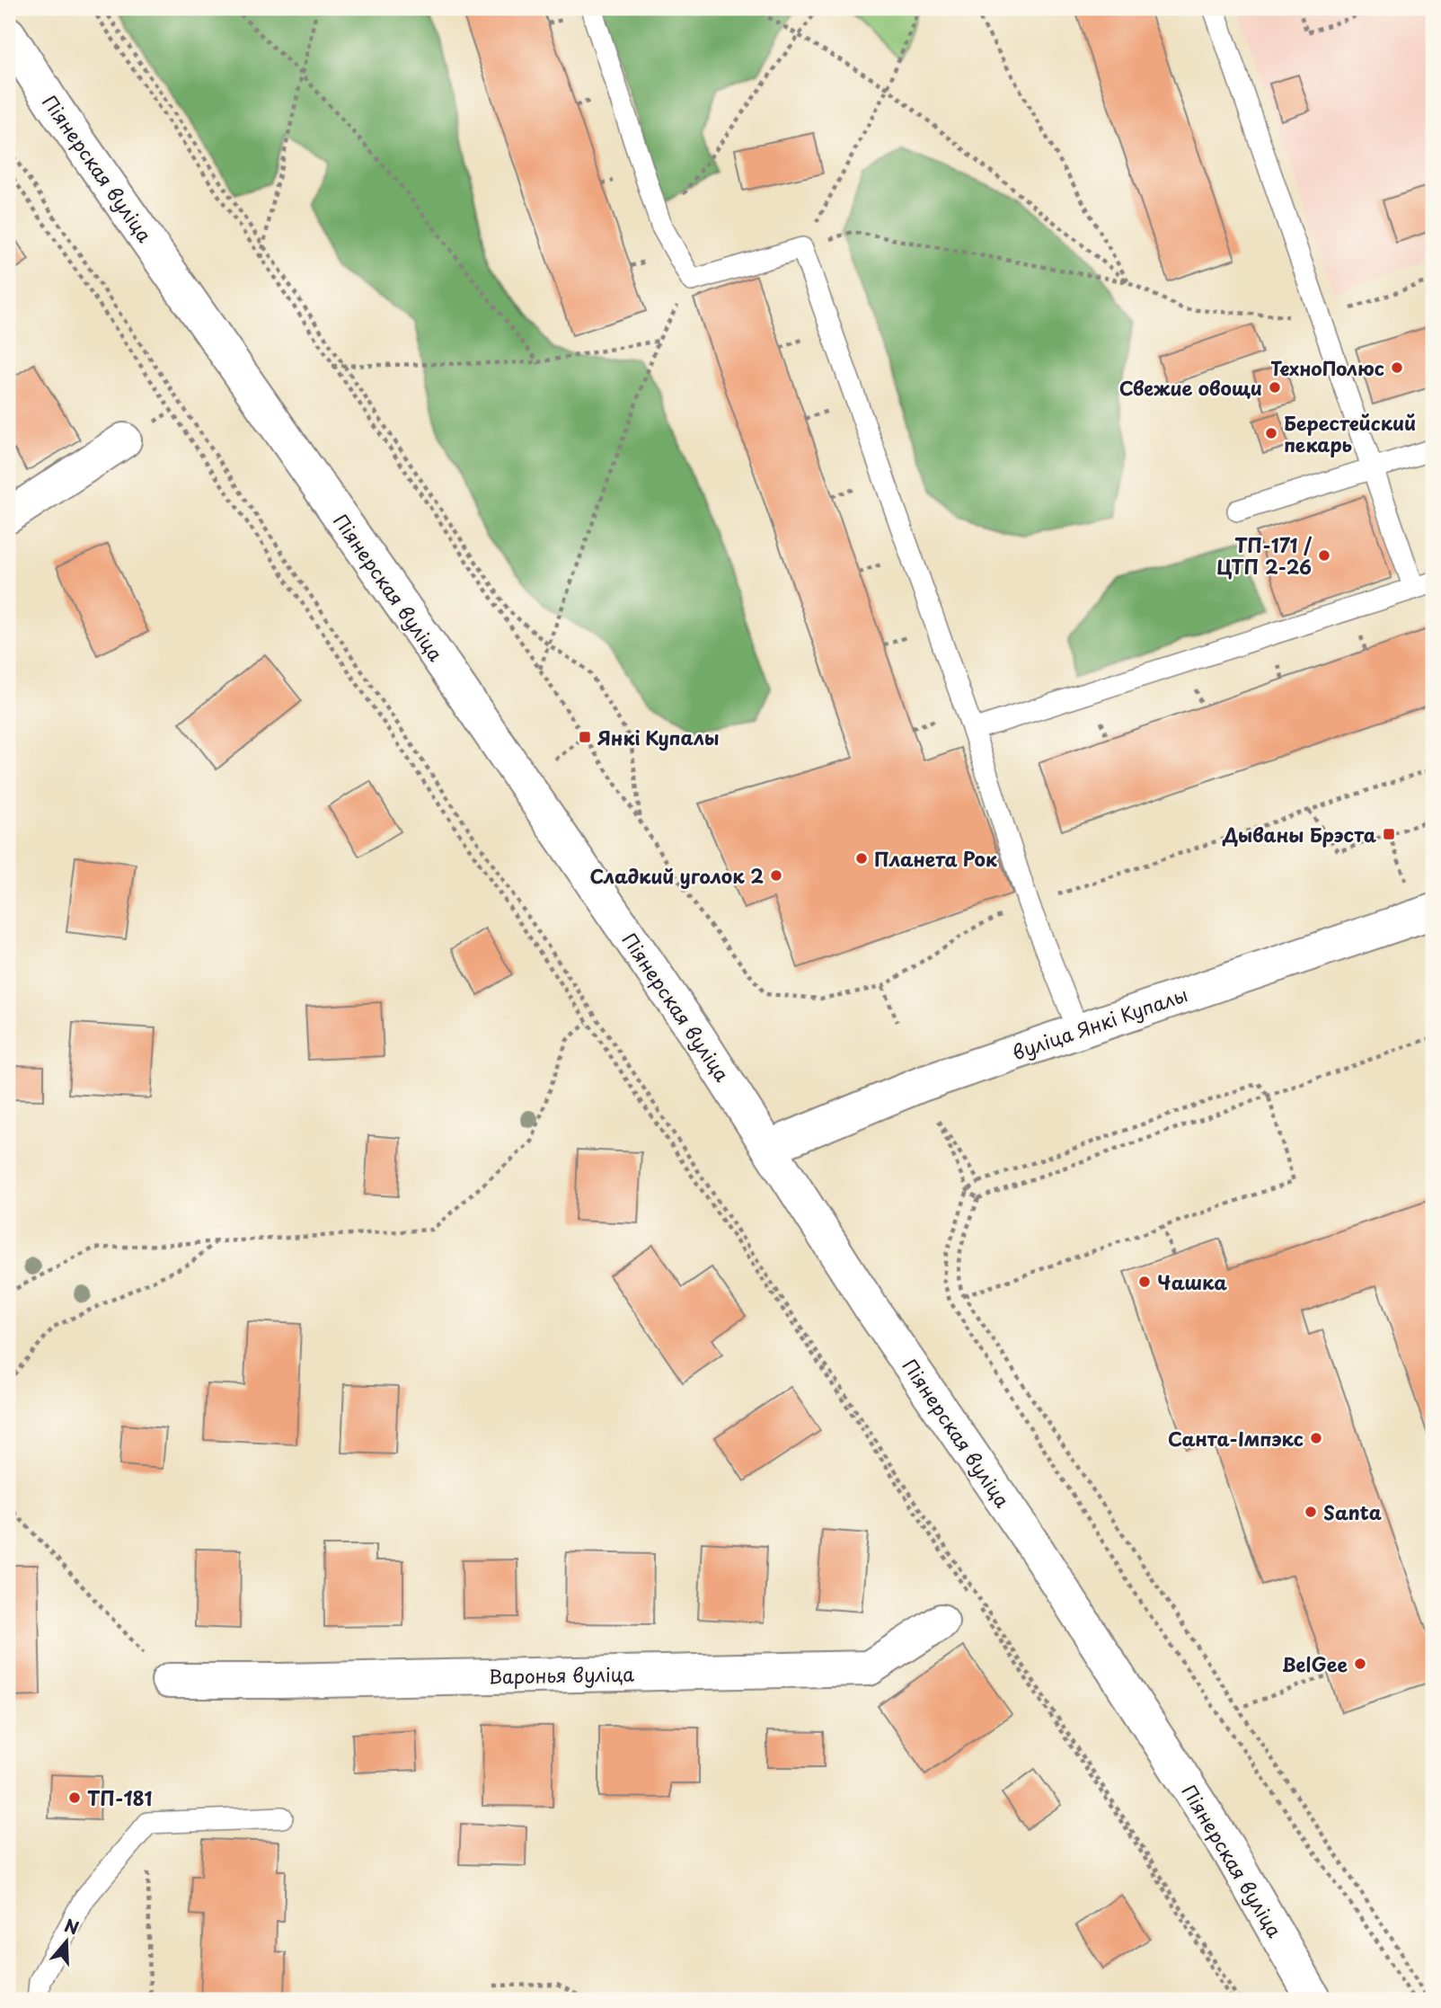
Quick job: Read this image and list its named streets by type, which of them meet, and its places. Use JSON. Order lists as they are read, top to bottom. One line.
{"streets":{"main road":["Піянерская вуліца","вуліца Янкі Купалы","Варонья вуліца"]},"crossings":[["Піянерская вуліца","вуліца Янкі Купалы"]],"places":{"other":["ТехноПолюс","Свежие овощи","Берестейский пекарь","ТП-171 / ЦТП 2-26","Планета Рок","Сладкий уголок 2","Чашка","Санта-Імпэкс","Santa","BelGee","ТП-181"],"transit":["Янкі Купалы","Дываны Брэста"]},"north":"top"}
